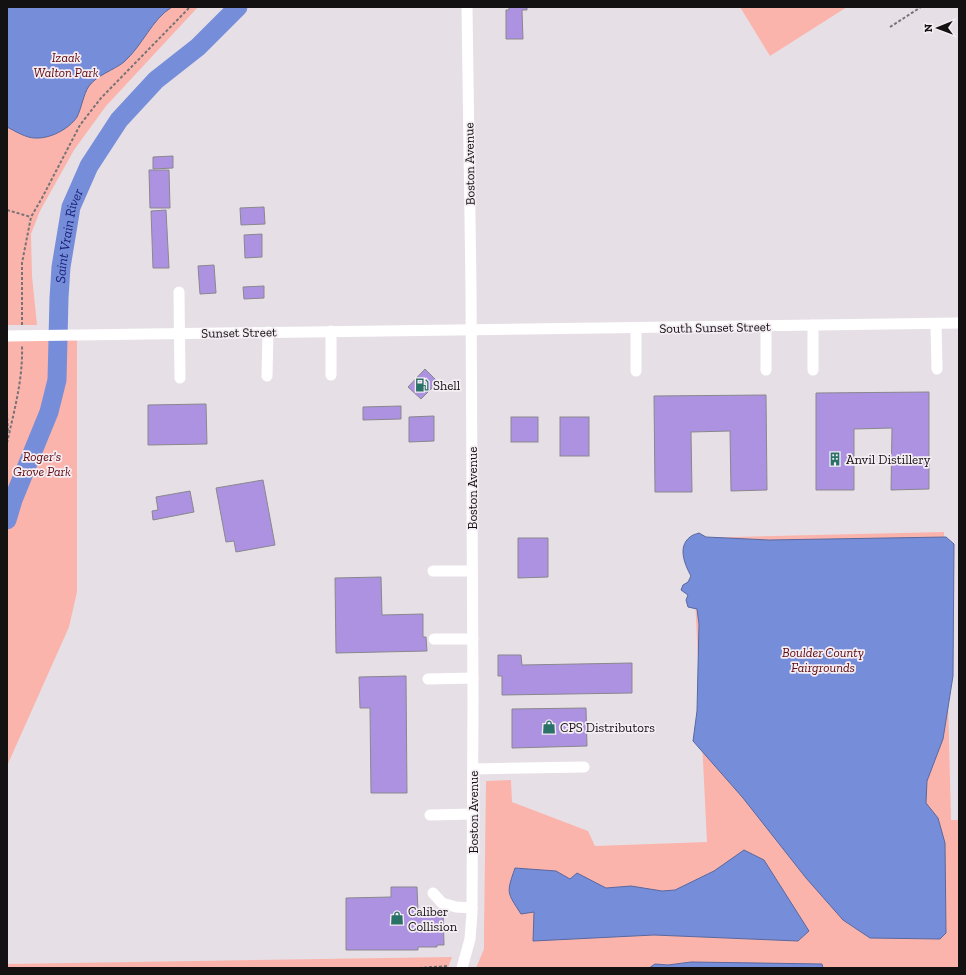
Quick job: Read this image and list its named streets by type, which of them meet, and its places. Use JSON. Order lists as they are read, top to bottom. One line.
{"streets":{"street":["Boston Avenue","South Sunset Street","Sunset Street"]},"crossings":[["Boston Avenue","South Sunset Street"],["Boston Avenue","Sunset Street"],["South Sunset Street","Sunset Street"]],"water":["Saint Vrain River"],"parks":["Izaak Walton Park","Roger's Grove Park","Boulder County Fairgrounds"],"places":{"fuel station":["Shell"],"building":["Anvil Distillery"],"shop":["CPS Distributors","Caliber Collision"]},"north":"left"}
